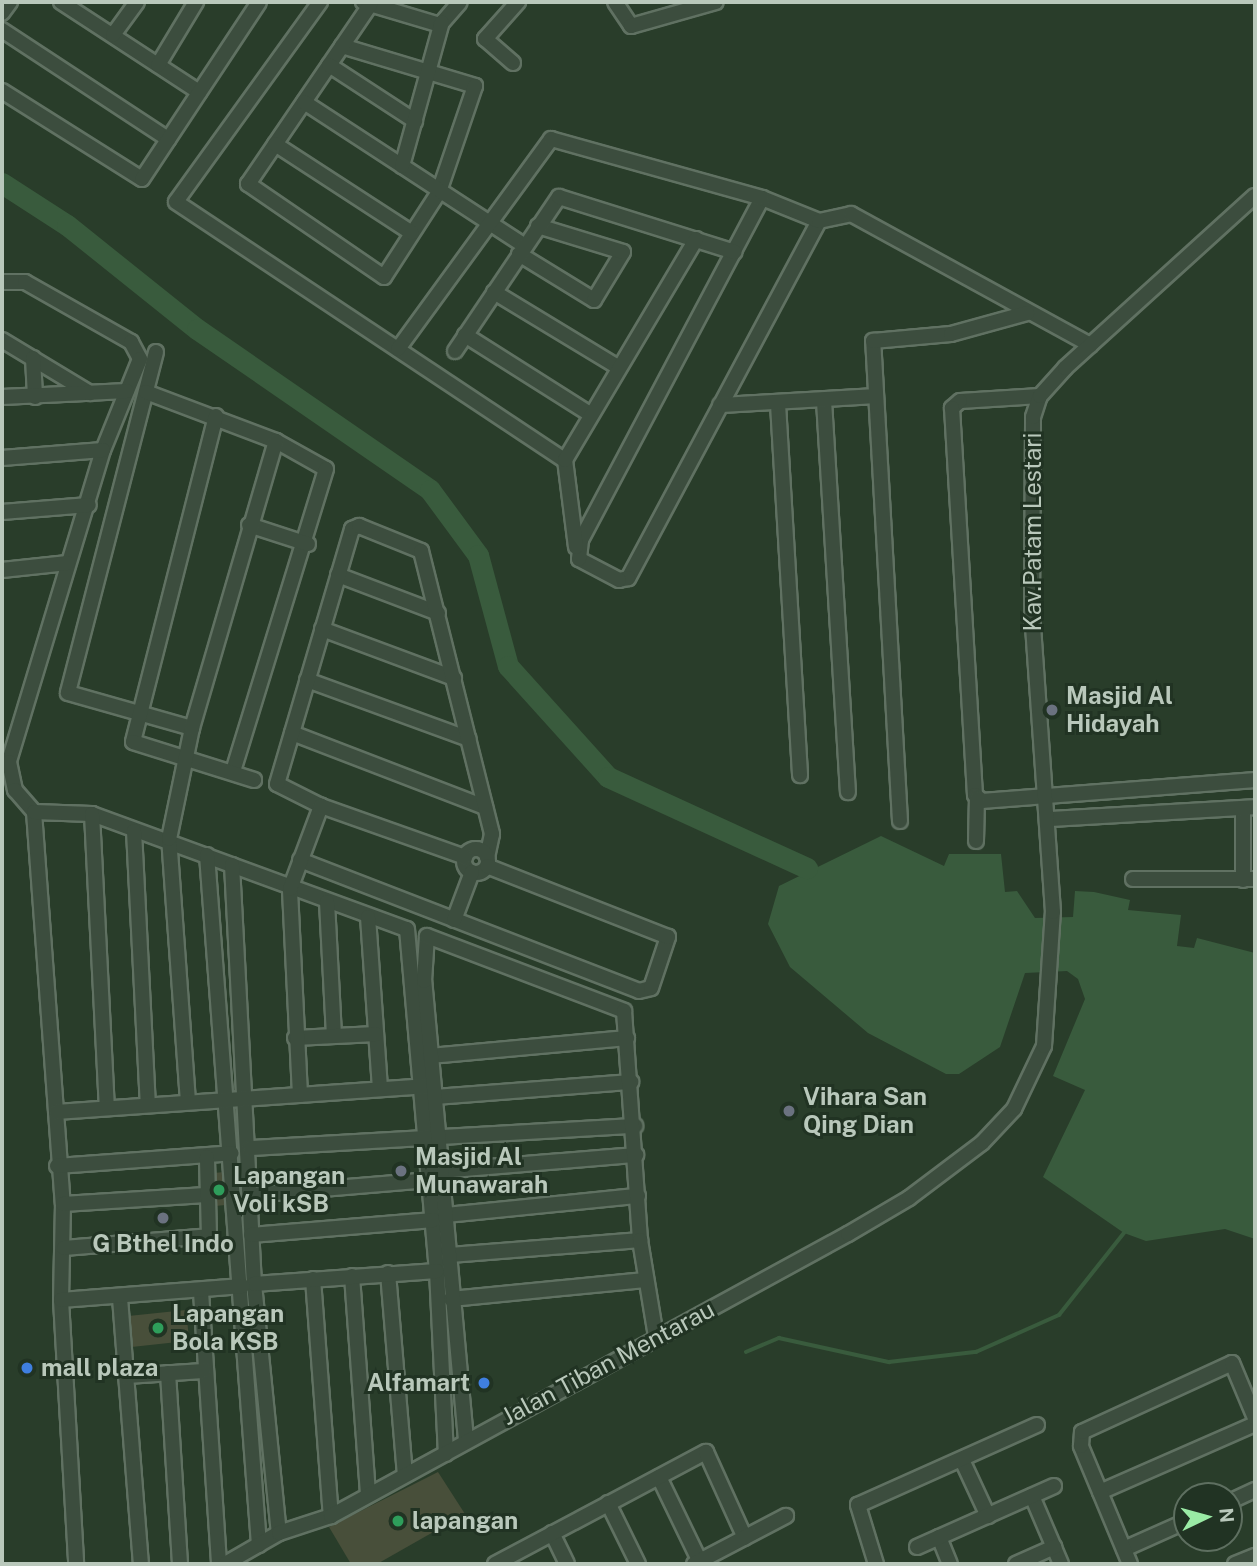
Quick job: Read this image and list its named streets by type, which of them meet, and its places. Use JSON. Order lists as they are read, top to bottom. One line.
{"streets":{"street":["Kav.Patam Lestari","Jalan Tiban Mentarau"]},"crossings":[["Kav.Patam Lestari","Jalan Tiban Mentarau"]],"places":["Masjid Al Hidayah","Vihara San Qing Dian","Masjid Al Munawarah","Lapangan Voli kSB","G Bthel Indo","Lapangan Bola KSB","mall plaza","Alfamart","lapangan"],"north":"right"}
